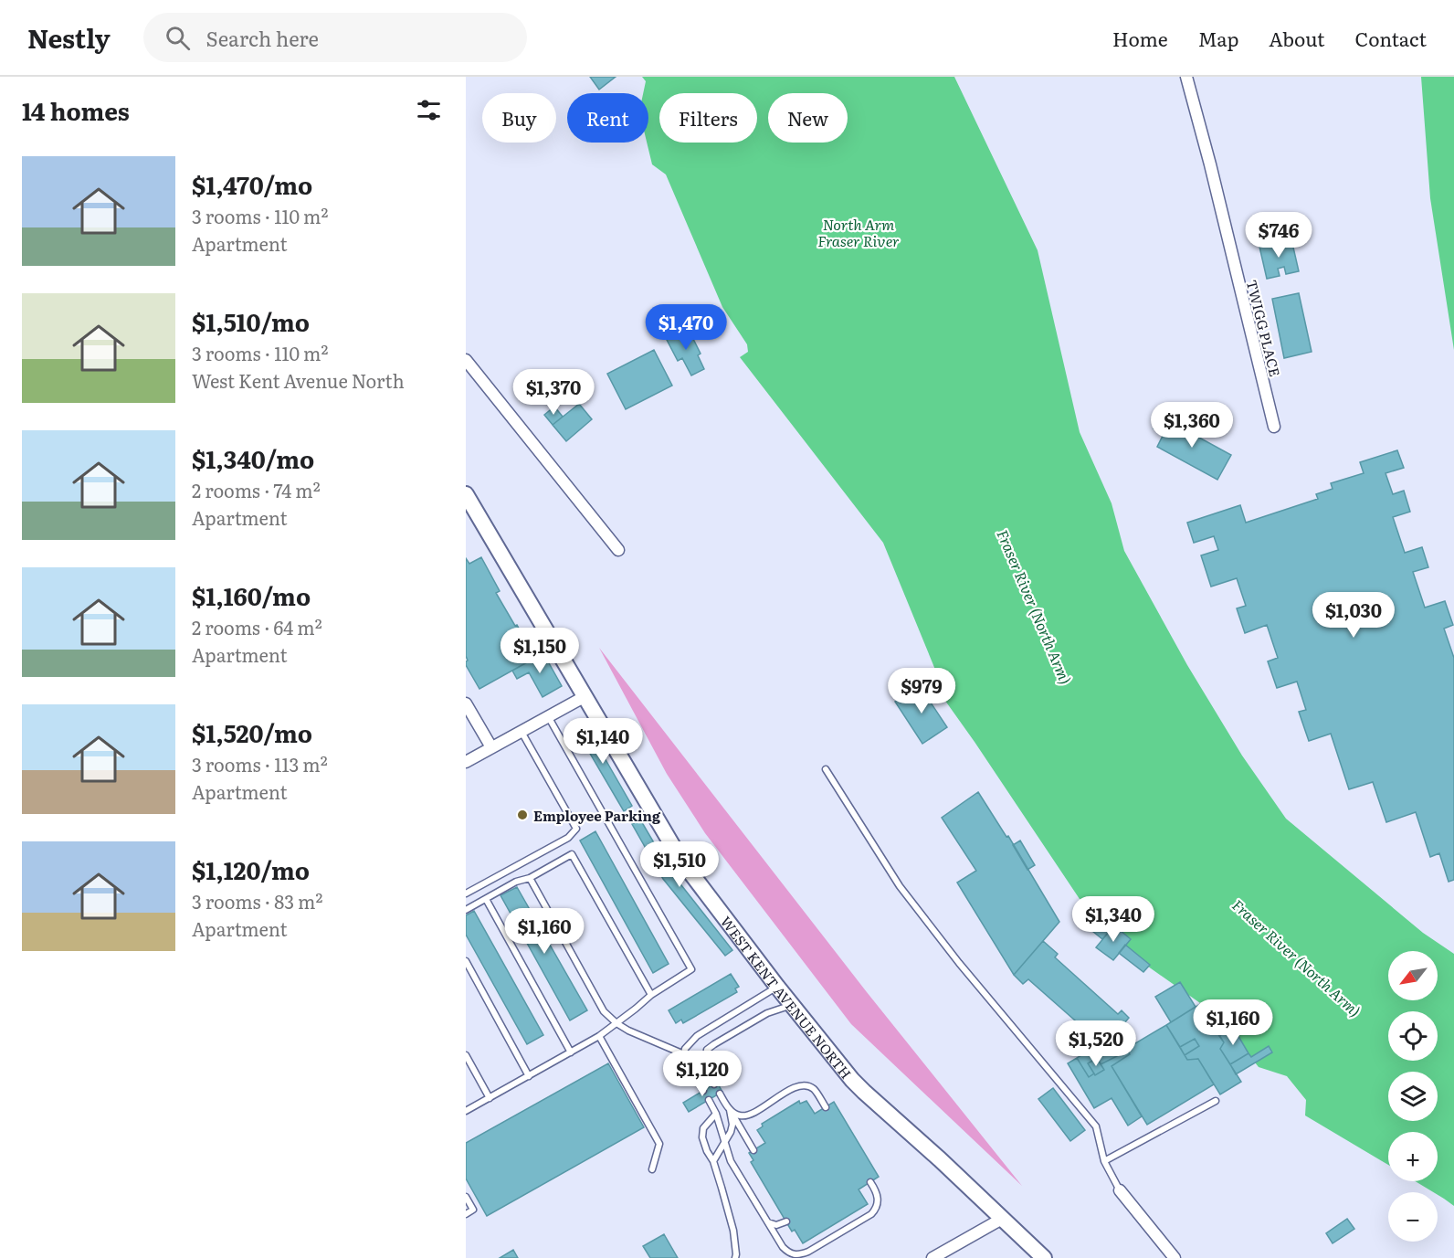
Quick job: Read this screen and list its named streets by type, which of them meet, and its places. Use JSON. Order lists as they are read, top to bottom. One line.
{"streets":{"street":["TWIGG PLACE","WEST KENT AVENUE NORTH"]},"water":["North Arm Fraser River","Fraser River (North Arm)"],"places":["Employee Parking"],"north":"bottom left","page":{"header":"Nestly","search":"Search here","nav":["Home","Map","About","Contact"],"heading":"14 homes","chip":["Buy","Rent","Filters","New"],"list":[{"name":"$1,470/mo","note":"3 rooms · 110 m² · Apartment"},{"name":"$1,510/mo","note":"3 rooms · 110 m² · West Kent Avenue North"},{"name":"$1,340/mo","note":"2 rooms · 74 m² · Apartment"},{"name":"$1,160/mo","note":"2 rooms · 64 m² · Apartment"},{"name":"$1,520/mo","note":"3 rooms · 113 m² · Apartment"},{"name":"$1,120/mo","note":"3 rooms · 83 m² · Apartment"}],"price":["$746","$1,470","$1,370","$1,360","$1,030","$1,150","$979","$1,140","$1,510","$1,340","$1,160","$1,160","$1,520","$1,120"],"map_buttons":["+","−"]}}
